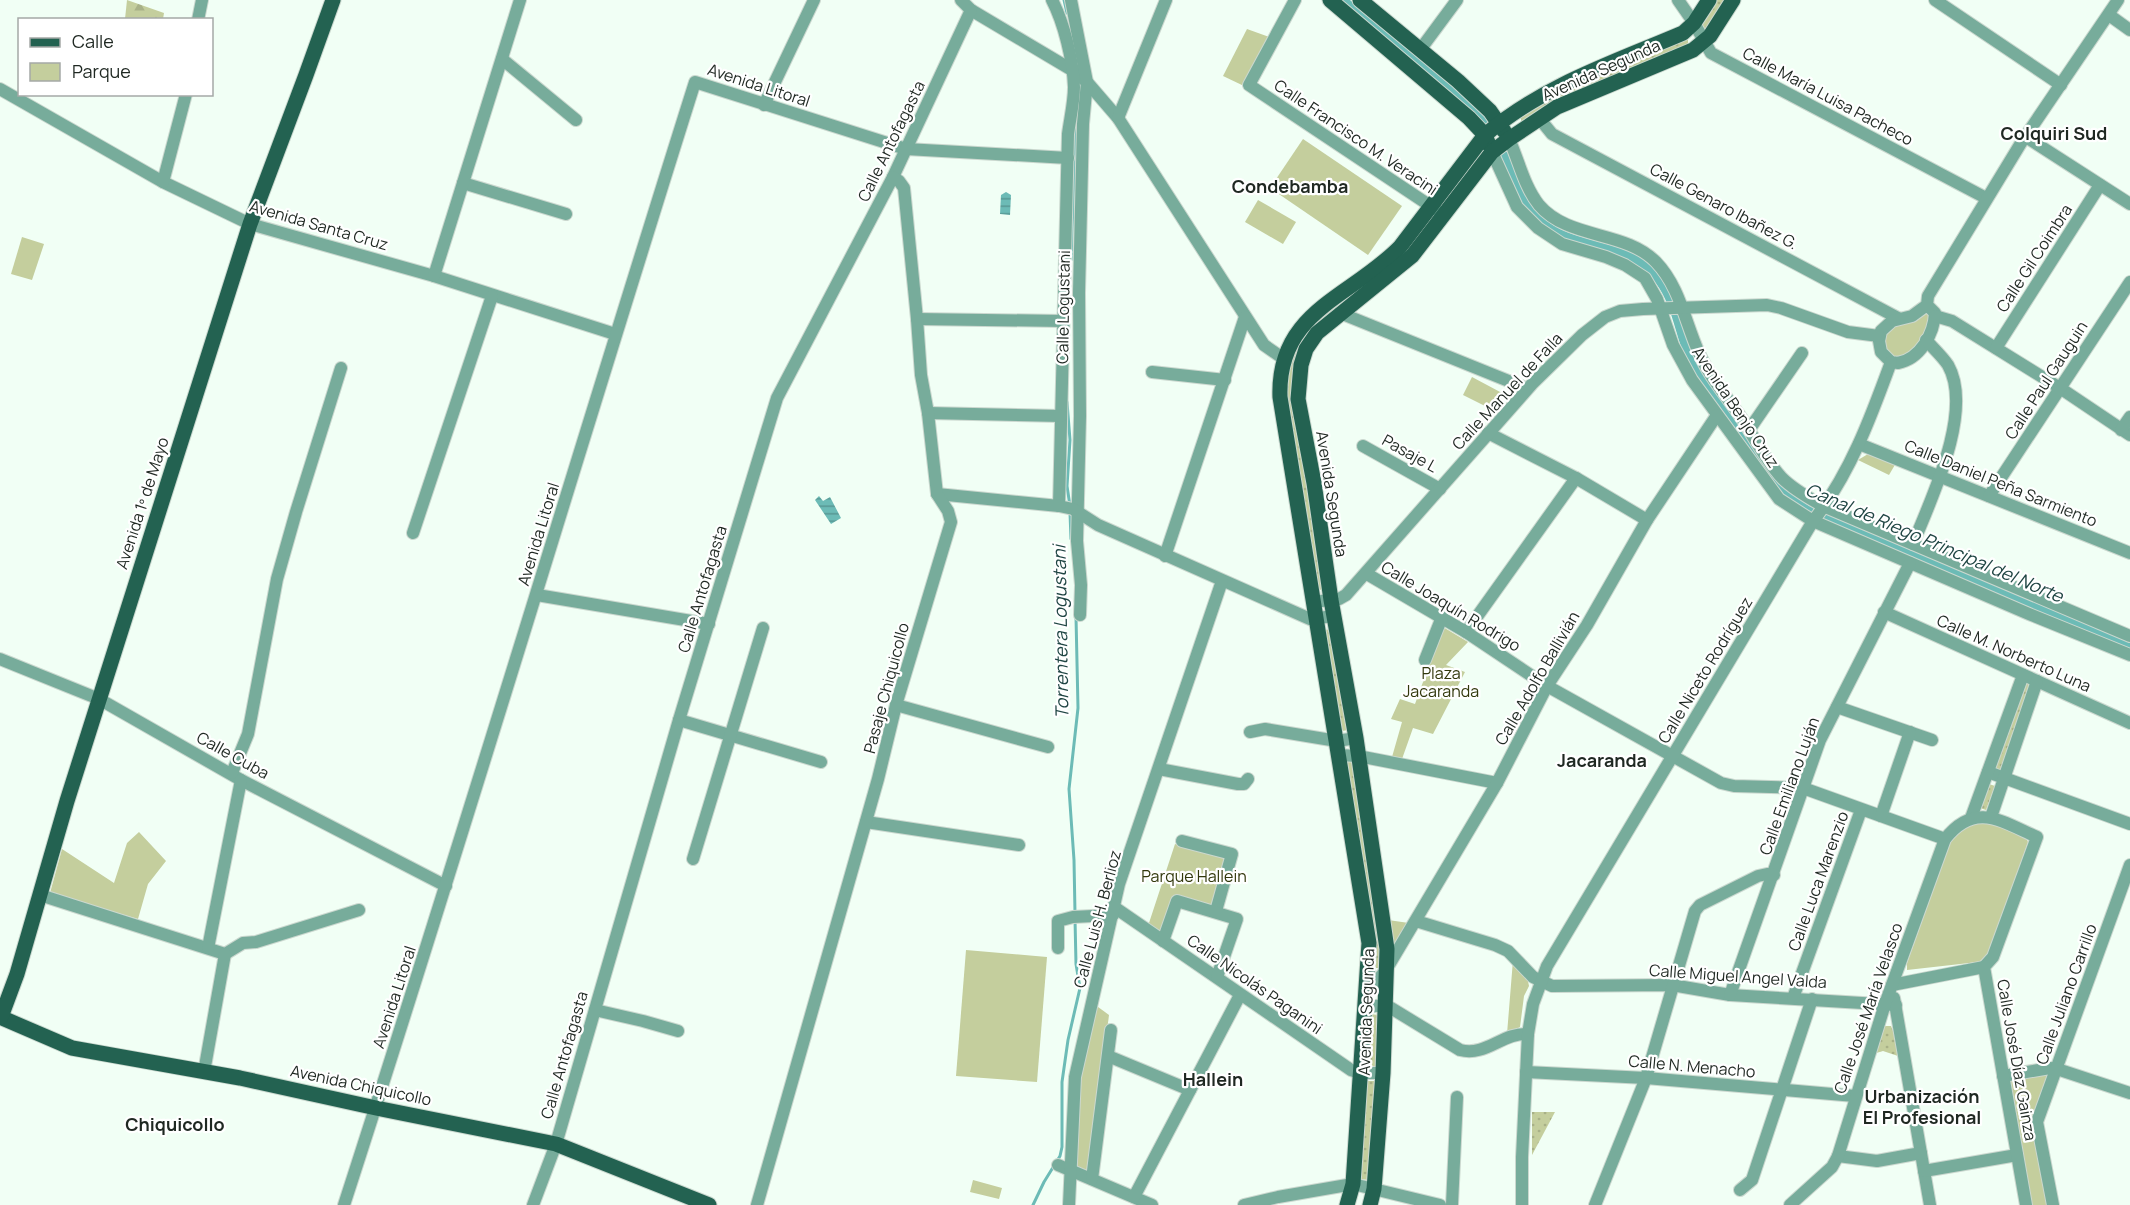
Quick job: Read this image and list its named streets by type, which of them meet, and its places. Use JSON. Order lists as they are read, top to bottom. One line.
{"streets":{"main road":["Avenida Segunda","Avenida Benjo Cruz","Avenida 1º de Mayo","Avenida Chiquicollo"],"street":["Avenida Litoral","Calle María Luisa Pacheco","Calle Francisco M. Veracini","Calle Antofagasta","Calle Genaro Ibañez G.","Avenida Santa Cruz","Calle Gil Coimbra","Calle Logustani","Calle Paul Gauguin","Calle Manuel de Falla","Pasaje L","Calle Daniel Peña Sarmiento","Calle Joaquín Rodrigo","Calle M. Norberto Luna","Calle Niceto Rodríguez","Calle Adolfo Ballivián","Pasaje Chiquicollo","Calle Cuba","Calle Emiliano Luján","Calle Luca Marenzio","Calle Luis H. Berlioz","Calle Miguel Angel Valda","Calle Nicolás Paganini","Calle Juliano Carrillo","Calle José María Velasco","Calle José Díaz Gainza","Calle N. Menacho"]},"crossings":[["Avenida Segunda","Calle María Luisa Pacheco"],["Avenida Segunda","Calle Francisco M. Veracini"],["Avenida Segunda","Calle Genaro Ibañez G."],["Avenida Segunda","Calle Manuel de Falla"],["Avenida Segunda","Avenida Benjo Cruz"],["Avenida Segunda","Calle Adolfo Ballivián"],["Avenida Segunda","Calle Nicolás Paganini"],["Avenida Litoral","Calle Antofagasta"],["Avenida Litoral","Avenida Santa Cruz"],["Avenida Litoral","Calle Logustani"],["Avenida Litoral","Calle Cuba"],["Avenida Litoral","Avenida Chiquicollo"],["Calle Antofagasta","Pasaje Chiquicollo"],["Calle Antofagasta","Avenida Chiquicollo"],["Avenida Santa Cruz","Avenida 1º de Mayo"],["Calle Paul Gauguin","Calle Daniel Peña Sarmiento"],["Calle Manuel de Falla","Avenida Benjo Cruz"],["Calle Manuel de Falla","Pasaje L"],["Calle Manuel de Falla","Calle Joaquín Rodrigo"],["Avenida Benjo Cruz","Calle Niceto Rodríguez"],["Avenida Benjo Cruz","Calle Adolfo Ballivián"],["Avenida Benjo Cruz","Calle Emiliano Luján"],["Calle Daniel Peña Sarmiento","Calle Niceto Rodríguez"],["Avenida 1º de Mayo","Calle Cuba"],["Avenida 1º de Mayo","Avenida Chiquicollo"],["Calle Joaquín Rodrigo","Calle Niceto Rodríguez"],["Calle Joaquín Rodrigo","Calle Adolfo Ballivián"],["Calle Joaquín Rodrigo","Calle Emiliano Luján"],["Calle Joaquín Rodrigo","Calle Luca Marenzio"],["Calle Joaquín Rodrigo","Calle José María Velasco"],["Calle M. Norberto Luna","Calle Emiliano Luján"],["Calle Niceto Rodríguez","Calle Miguel Angel Valda"],["Calle Niceto Rodríguez","Calle N. Menacho"],["Calle Emiliano Luján","Calle Miguel Angel Valda"],["Calle Luca Marenzio","Calle Miguel Angel Valda"],["Calle Luis H. Berlioz","Calle Nicolás Paganini"],["Calle Miguel Angel Valda","Calle José María Velasco"],["Calle José María Velasco","Calle N. Menacho"]],"districts":["Colquiri Sud","Condebamba","Jacaranda","Hallein","Urbanización El Profesional","Chiquicollo"],"water":["Canal de Riego Principal del Norte","Torrentera Logustani"],"parks":["Plaza Jacaranda","Parque Hallein"],"legend":["Calle","Parque"]}
